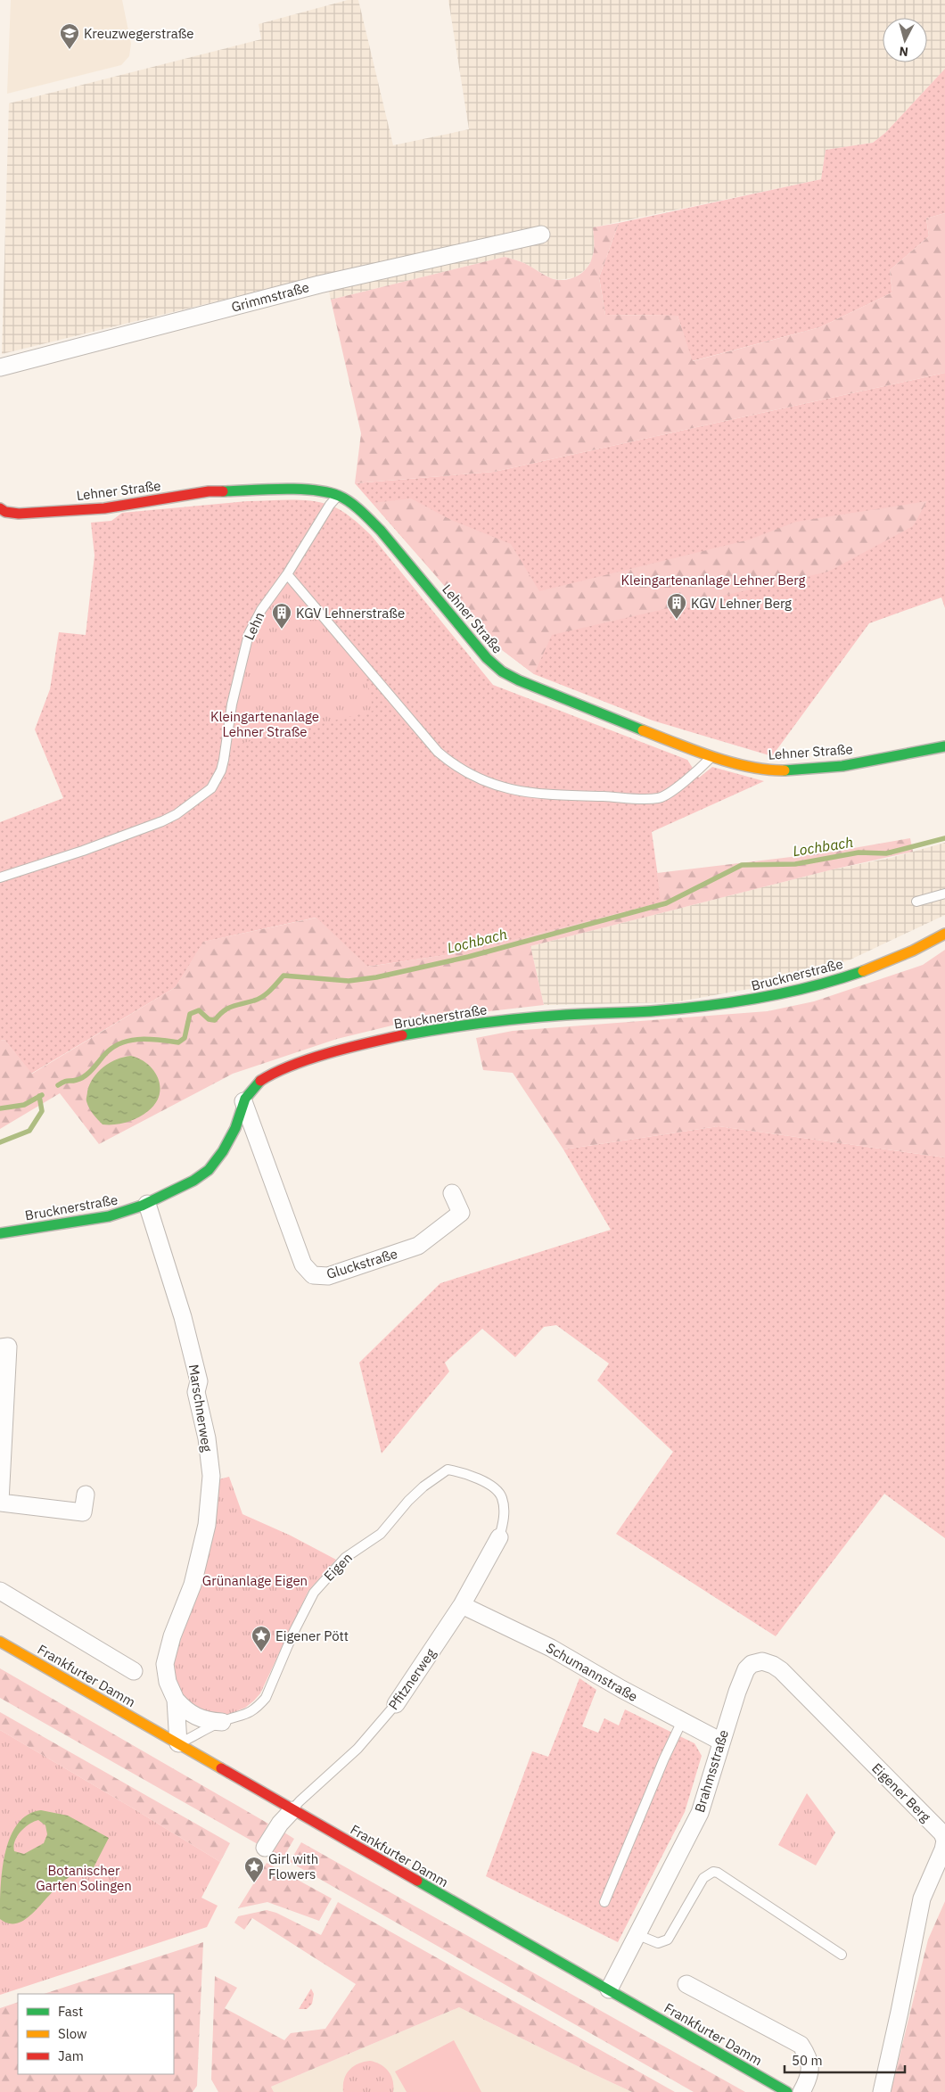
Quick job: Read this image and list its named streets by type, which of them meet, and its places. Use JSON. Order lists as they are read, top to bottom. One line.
{"streets":{"street":["Grimmstraße","Lehner Straße","Brucknerstraße","Gluckstraße","Marschnerweg","Schumannstraße","Frankfurter Damm","Pfitznerweg","Brahmsstraße","Eigener Berg"],"lane":["Lehn","Eigen"]},"crossings":[["Lehner Straße","Lehn"],["Brucknerstraße","Gluckstraße"],["Brucknerstraße","Marschnerweg"],["Marschnerweg","Eigen"],["Marschnerweg","Frankfurter Damm"],["Eigen","Frankfurter Damm"],["Eigen","Pfitznerweg"],["Schumannstraße","Pfitznerweg"],["Schumannstraße","Brahmsstraße"],["Frankfurter Damm","Pfitznerweg"],["Frankfurter Damm","Brahmsstraße"],["Brahmsstraße","Eigener Berg"]],"water":["Lochbach"],"parks":["Kleingartenanlage Lehner Berg","Kleingartenanlage Lehner Straße","Grünanlage Eigen","Botanischer Garten Solingen"],"places":{"school or university":["Kreuzwegerstraße"],"building":["KGV Lehner Berg","KGV Lehnerstraße"],"place":["Eigener Pött","Girl with Flowers"]},"legend":["Fast","Slow","Jam"],"scale_bar":"50 m","north":"bottom"}
